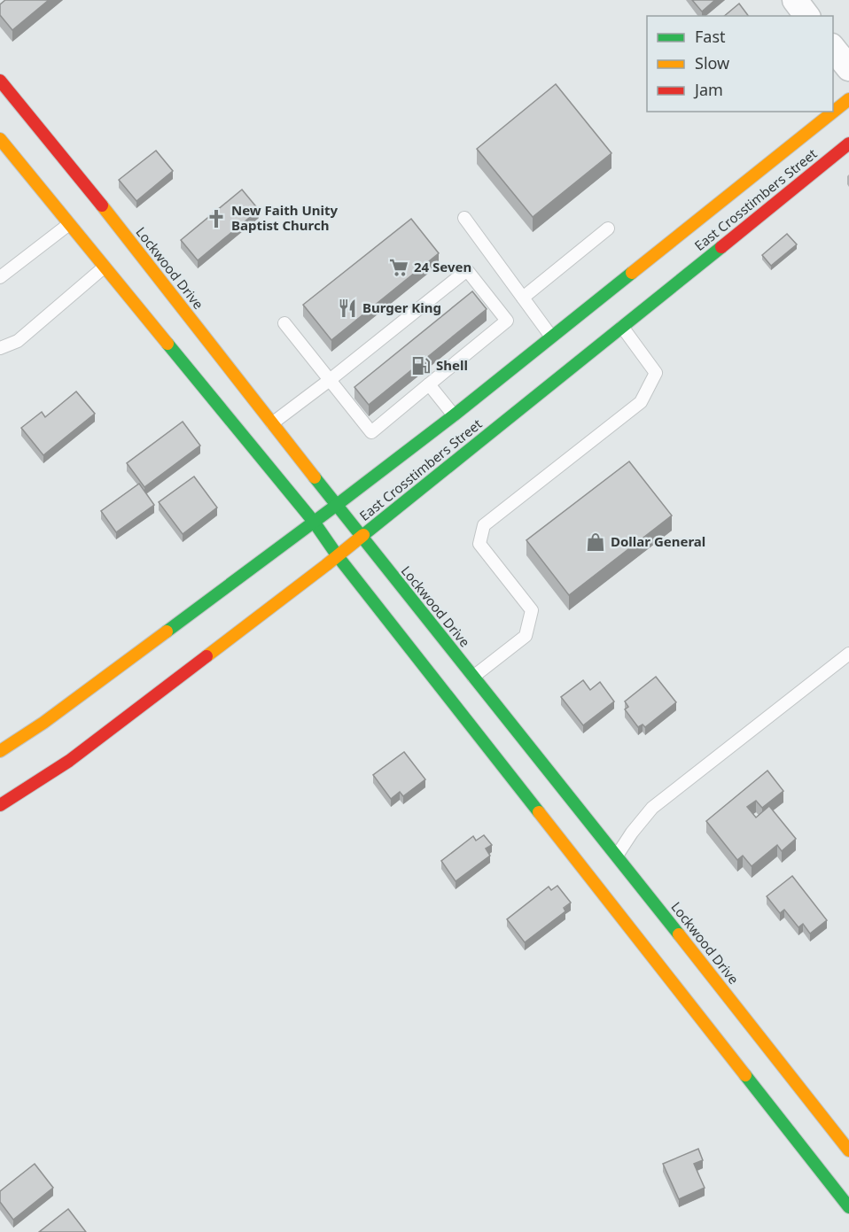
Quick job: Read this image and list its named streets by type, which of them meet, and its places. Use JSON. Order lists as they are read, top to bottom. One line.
{"streets":{"main road":["East Crosstimbers Street","Lockwood Drive"]},"crossings":[["East Crosstimbers Street","Lockwood Drive"]],"places":{"church":["New Faith Unity Baptist Church"],"supermarket":["24 Seven"],"restaurant":["Burger King"],"fuel station":["Shell"],"shop":["Dollar General"]},"legend":["Fast","Slow","Jam"]}
